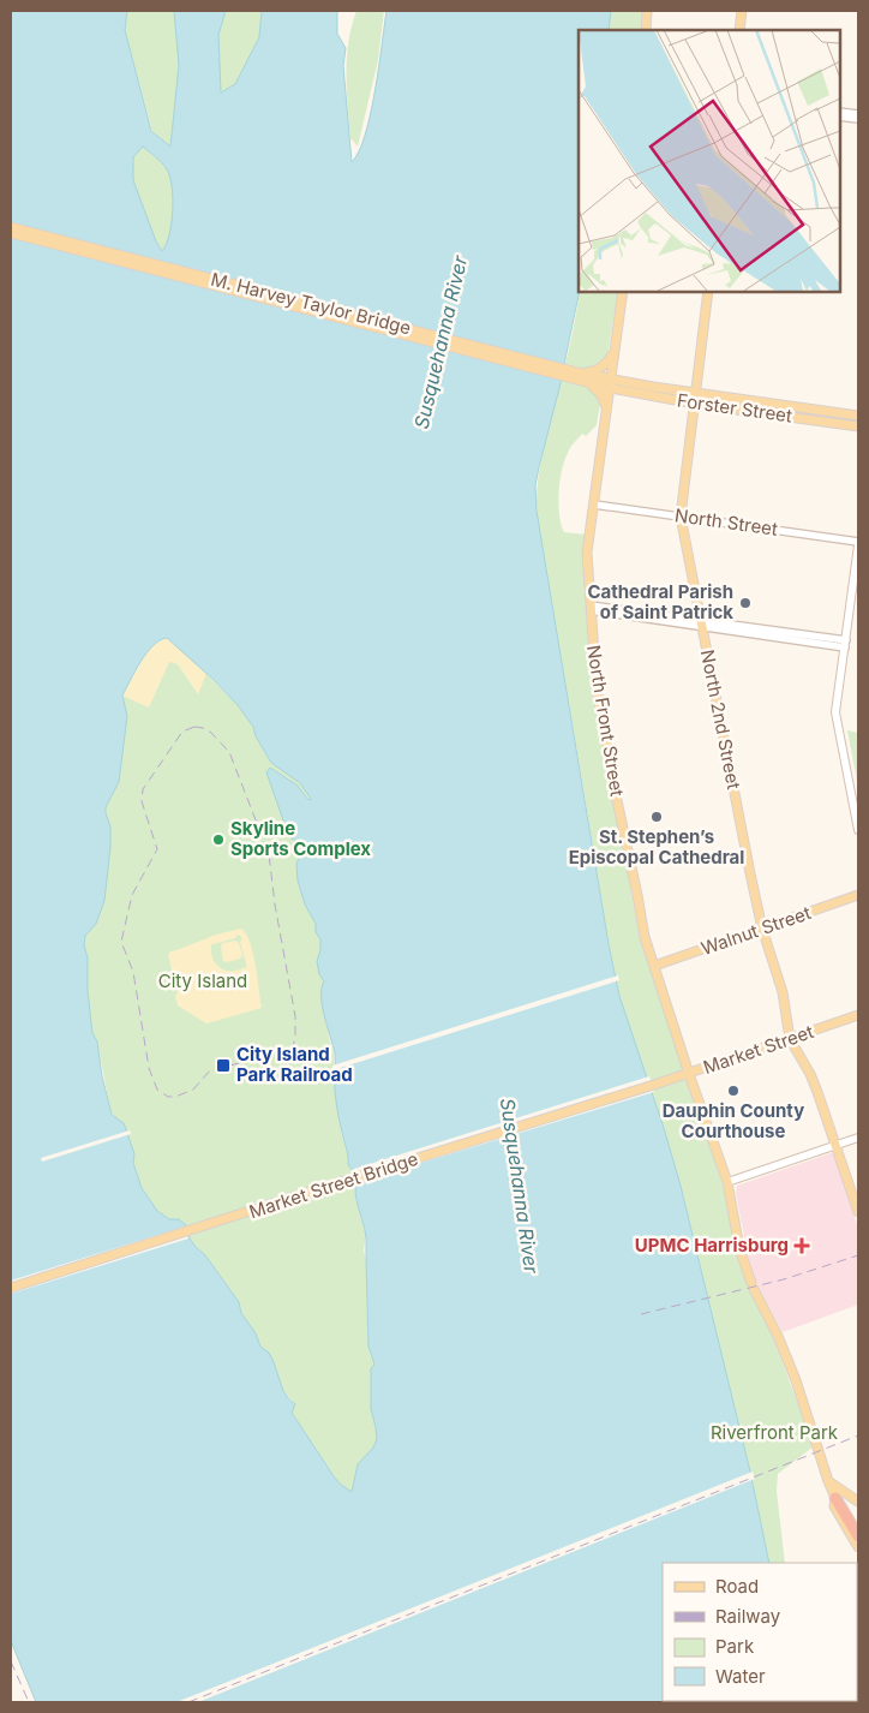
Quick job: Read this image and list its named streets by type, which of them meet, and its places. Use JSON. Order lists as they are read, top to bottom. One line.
{"streets":{"main road":["M. Harvey Taylor Bridge","Forster Street","North 2nd Street","North Front Street","Walnut Street","Market Street","Market Street Bridge"],"street":["North Street"]},"crossings":[["M. Harvey Taylor Bridge","Forster Street"],["M. Harvey Taylor Bridge","North Front Street"],["Forster Street","North 2nd Street"],["Forster Street","North Front Street"],["North Street","North 2nd Street"],["North Street","North Front Street"],["North 2nd Street","Walnut Street"],["North 2nd Street","Market Street"],["North Front Street","Walnut Street"],["North Front Street","Market Street"],["Market Street","Market Street Bridge"]],"water":["Susquehanna River"],"parks":["City Island","Riverfront Park"],"places":{"other":["Cathedral Parish of Saint Patrick","St. Stephen’s Episcopal Cathedral","Skyline Sports Complex","Dauphin County Courthouse"],"transit":["City Island Park Railroad"],"health":["UPMC Harrisburg"]},"legend":["Road","Railway","Park","Water"]}
